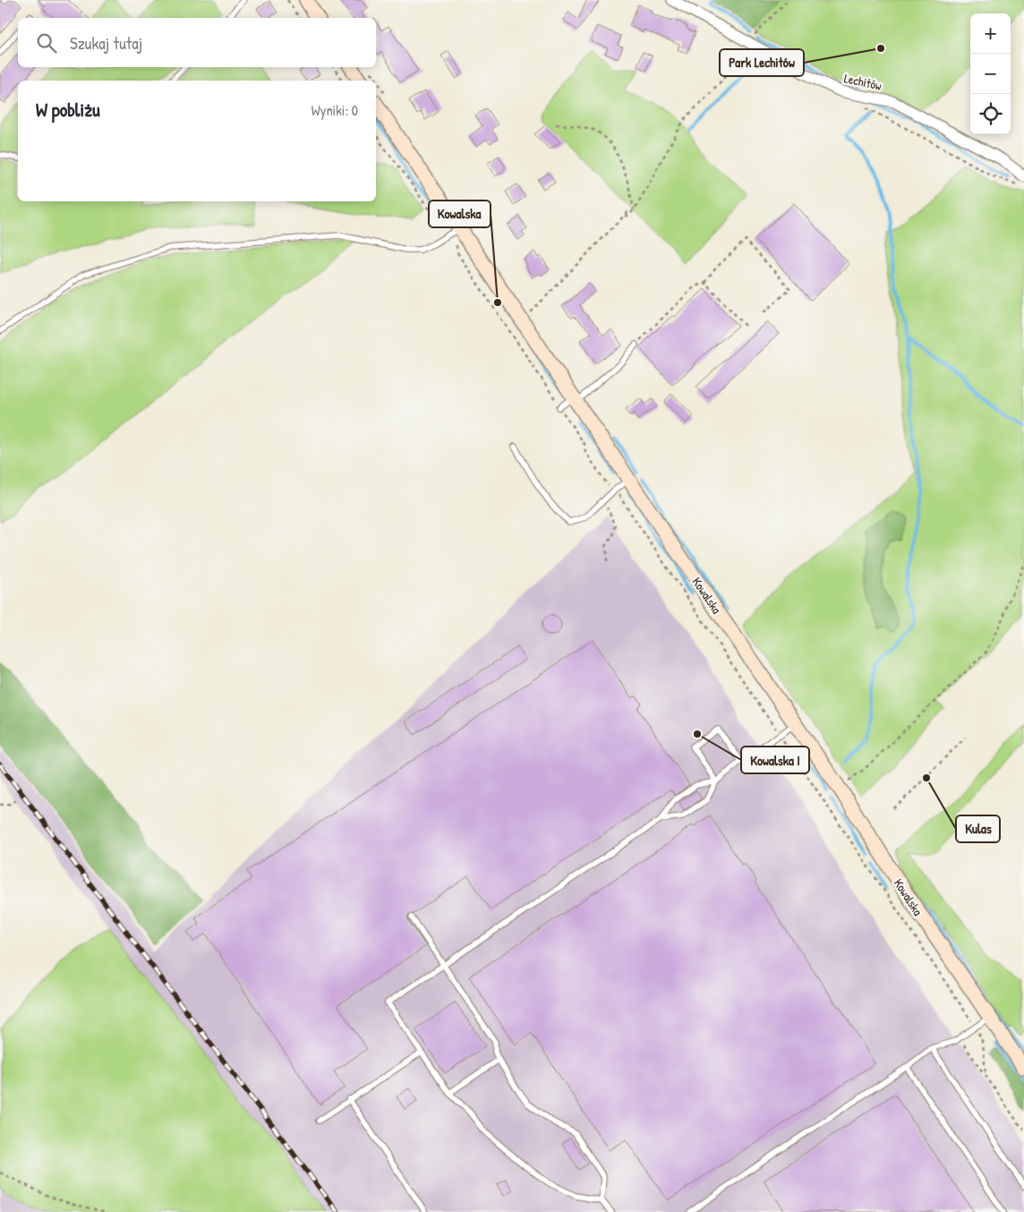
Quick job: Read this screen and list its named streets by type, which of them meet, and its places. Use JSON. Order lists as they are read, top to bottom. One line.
{"streets":{"street":["Lechitów","Kowalska"]},"places":["Park Lechitów","Kowalska","Kowalska I","Kulas"],"page":{"map_buttons":["+","−"],"search":"Szukaj tutaj","heading":["W pobliżu","Wyniki: 0"]}}
